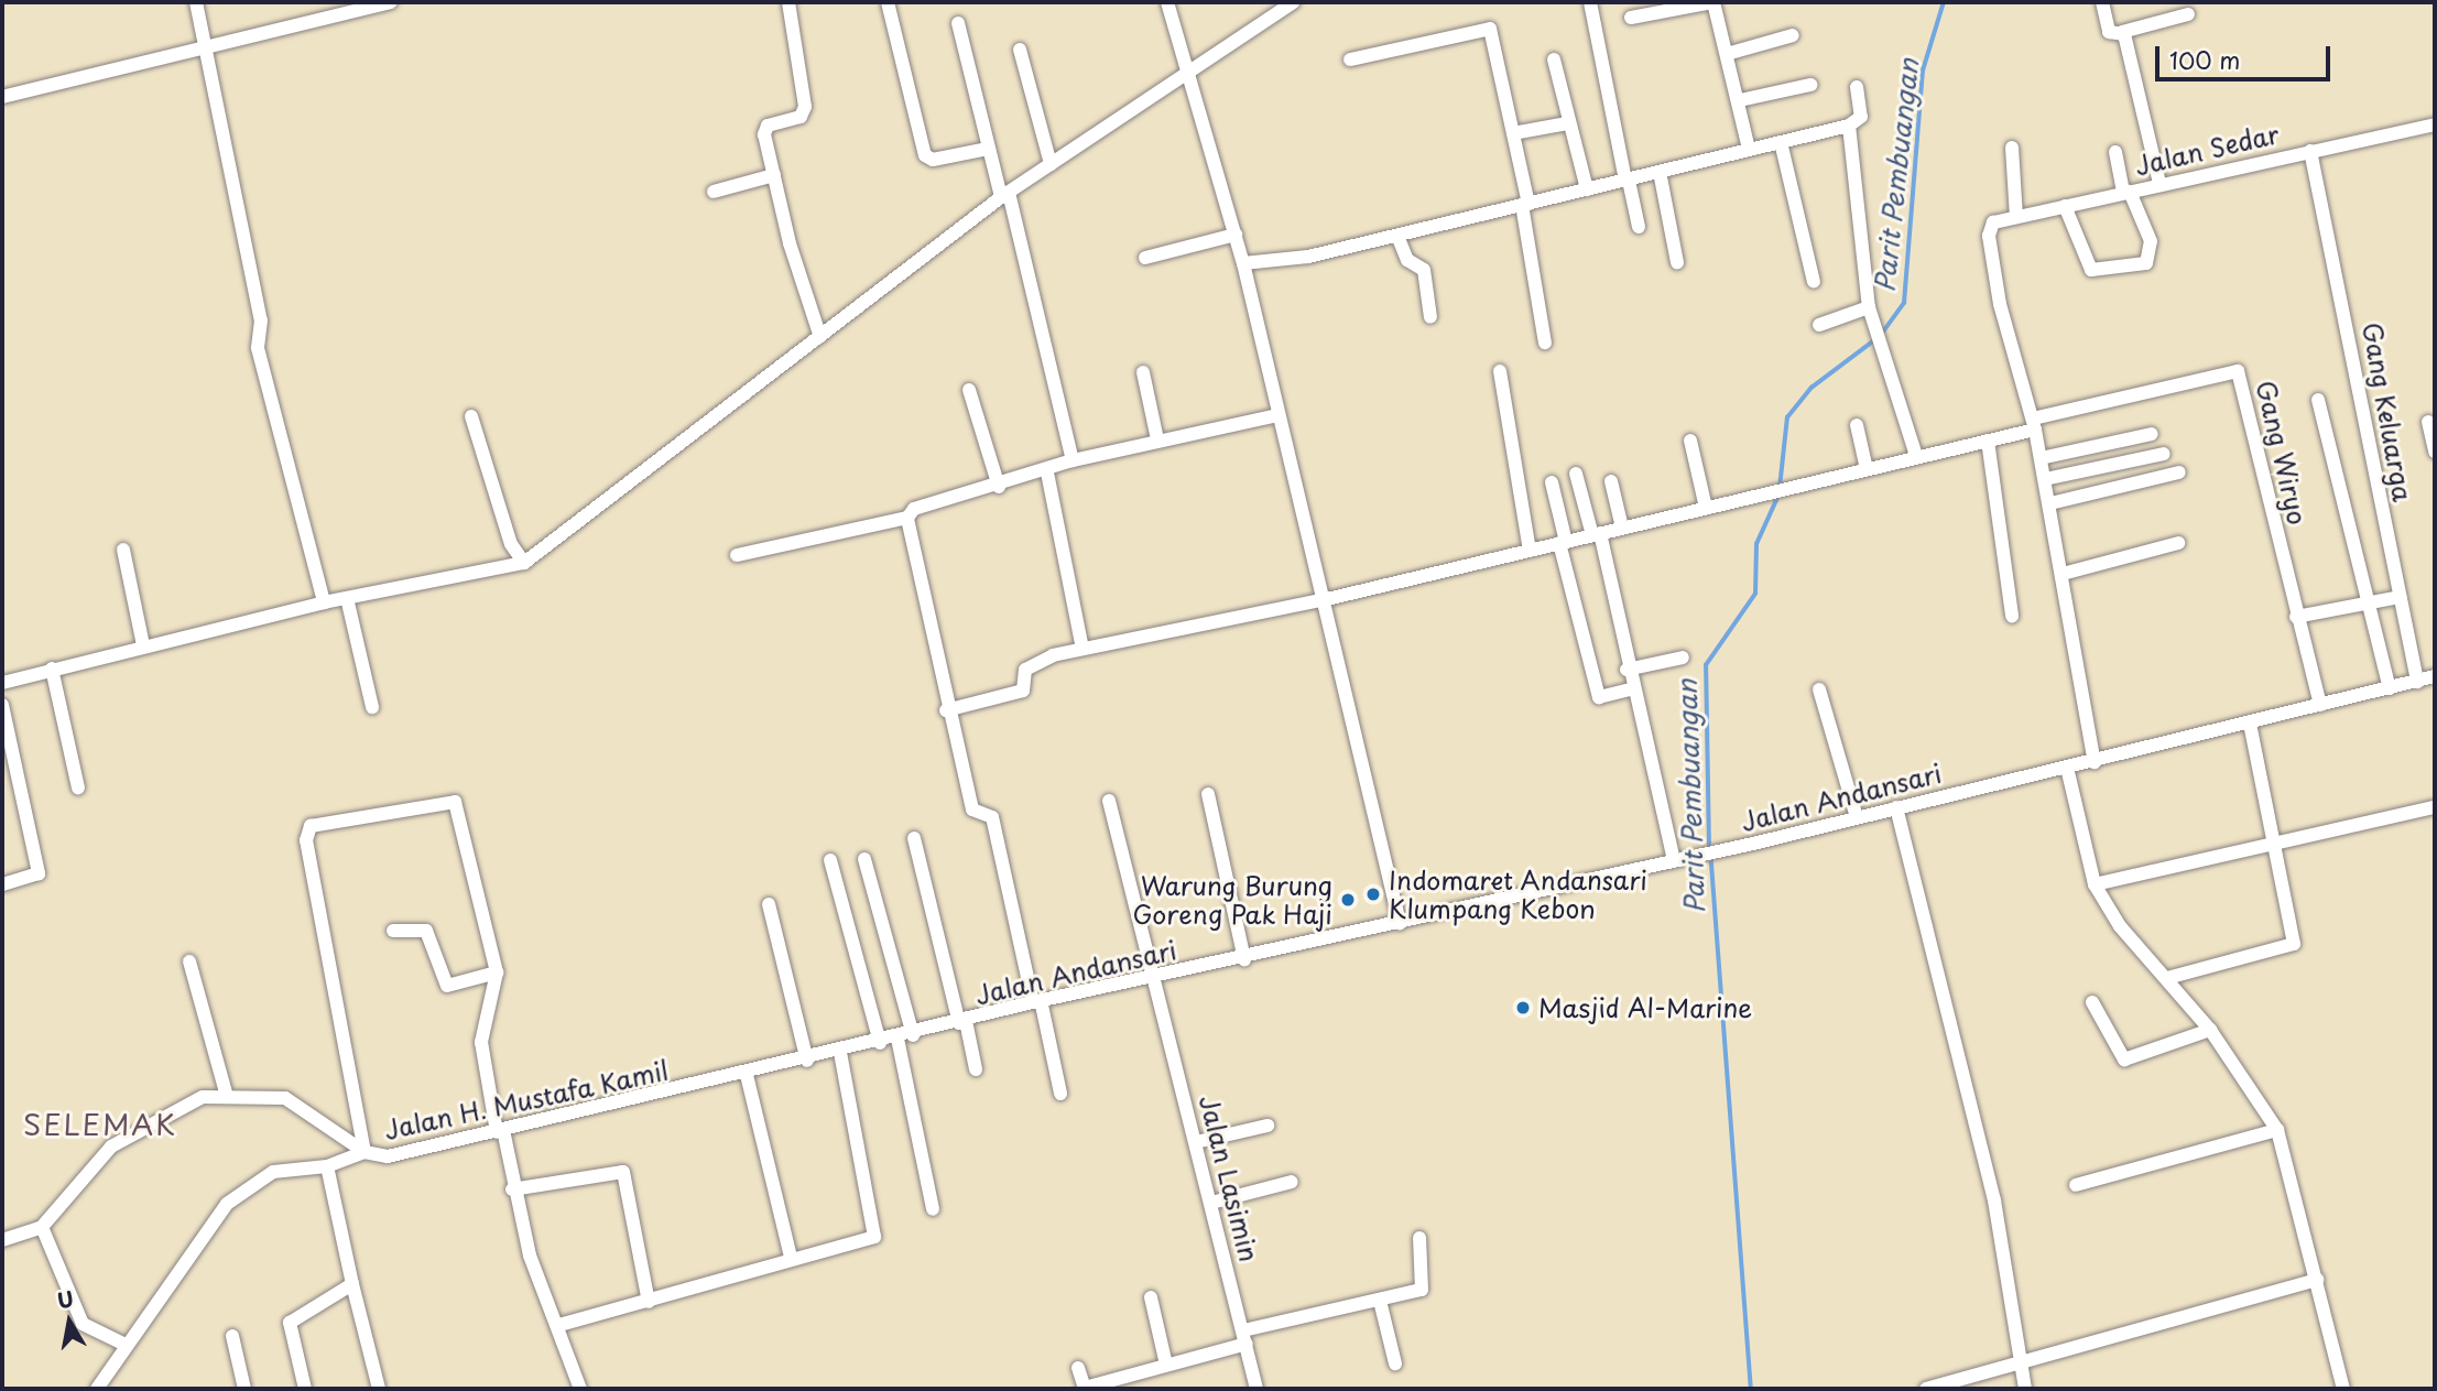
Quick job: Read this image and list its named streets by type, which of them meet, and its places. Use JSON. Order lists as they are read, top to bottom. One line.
{"streets":{"street":["Jalan Sedar","Gang Keluarga","Gang Wiryo","Jalan Andansari","Jalan H. Mustafa Kamil","Jalan Lasimin"]},"crossings":[["Jalan Sedar","Gang Keluarga"],["Jalan Sedar","Gang Wiryo"],["Gang Keluarga","Jalan Andansari"],["Gang Wiryo","Jalan Andansari"],["Jalan Andansari","Jalan H. Mustafa Kamil"],["Jalan Andansari","Jalan Lasimin"]],"districts":["SELEMAK"],"water":["Parit Pembuangan"],"places":["Indomaret Andansari Klumpang Kebon","Warung Burung Goreng Pak Haji","Masjid Al-Marine"],"scale_bar":"100 m","north":"top"}
